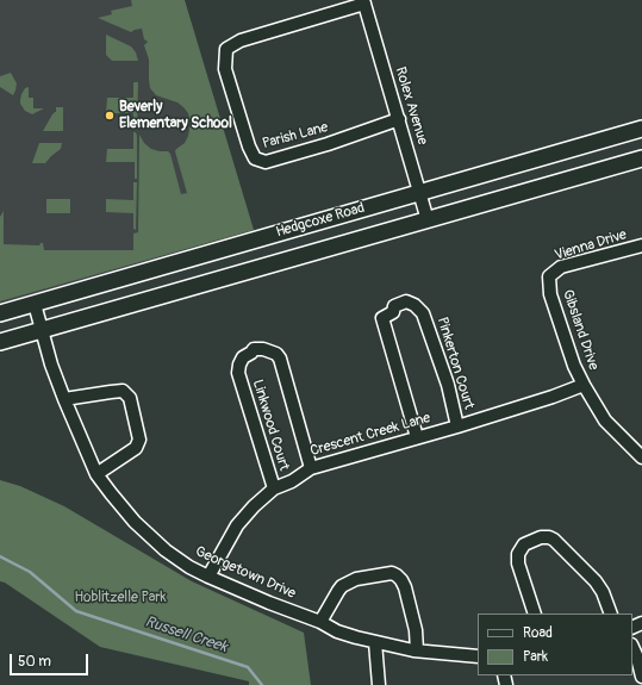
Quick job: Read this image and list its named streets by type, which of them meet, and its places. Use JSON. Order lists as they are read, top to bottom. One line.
{"streets":{"main road":["Hedgcoxe Road"],"street":["Rolex Avenue","Parish Lane","Vienna Drive","Gibsland Drive","Pinkerton Court","Linkwood Court","Crescent Creek Lane","Georgetown Drive"]},"crossings":[["Rolex Avenue","Parish Lane"],["Rolex Avenue","Hedgcoxe Road"],["Hedgcoxe Road","Georgetown Drive"],["Vienna Drive","Gibsland Drive"],["Gibsland Drive","Crescent Creek Lane"],["Pinkerton Court","Crescent Creek Lane"],["Linkwood Court","Crescent Creek Lane"],["Crescent Creek Lane","Georgetown Drive"]],"water":["Russell Creek"],"parks":["Hoblitzelle Park"],"places":["Beverly Elementary School"],"legend":["Road","Park"],"scale_bar":"50 m"}
